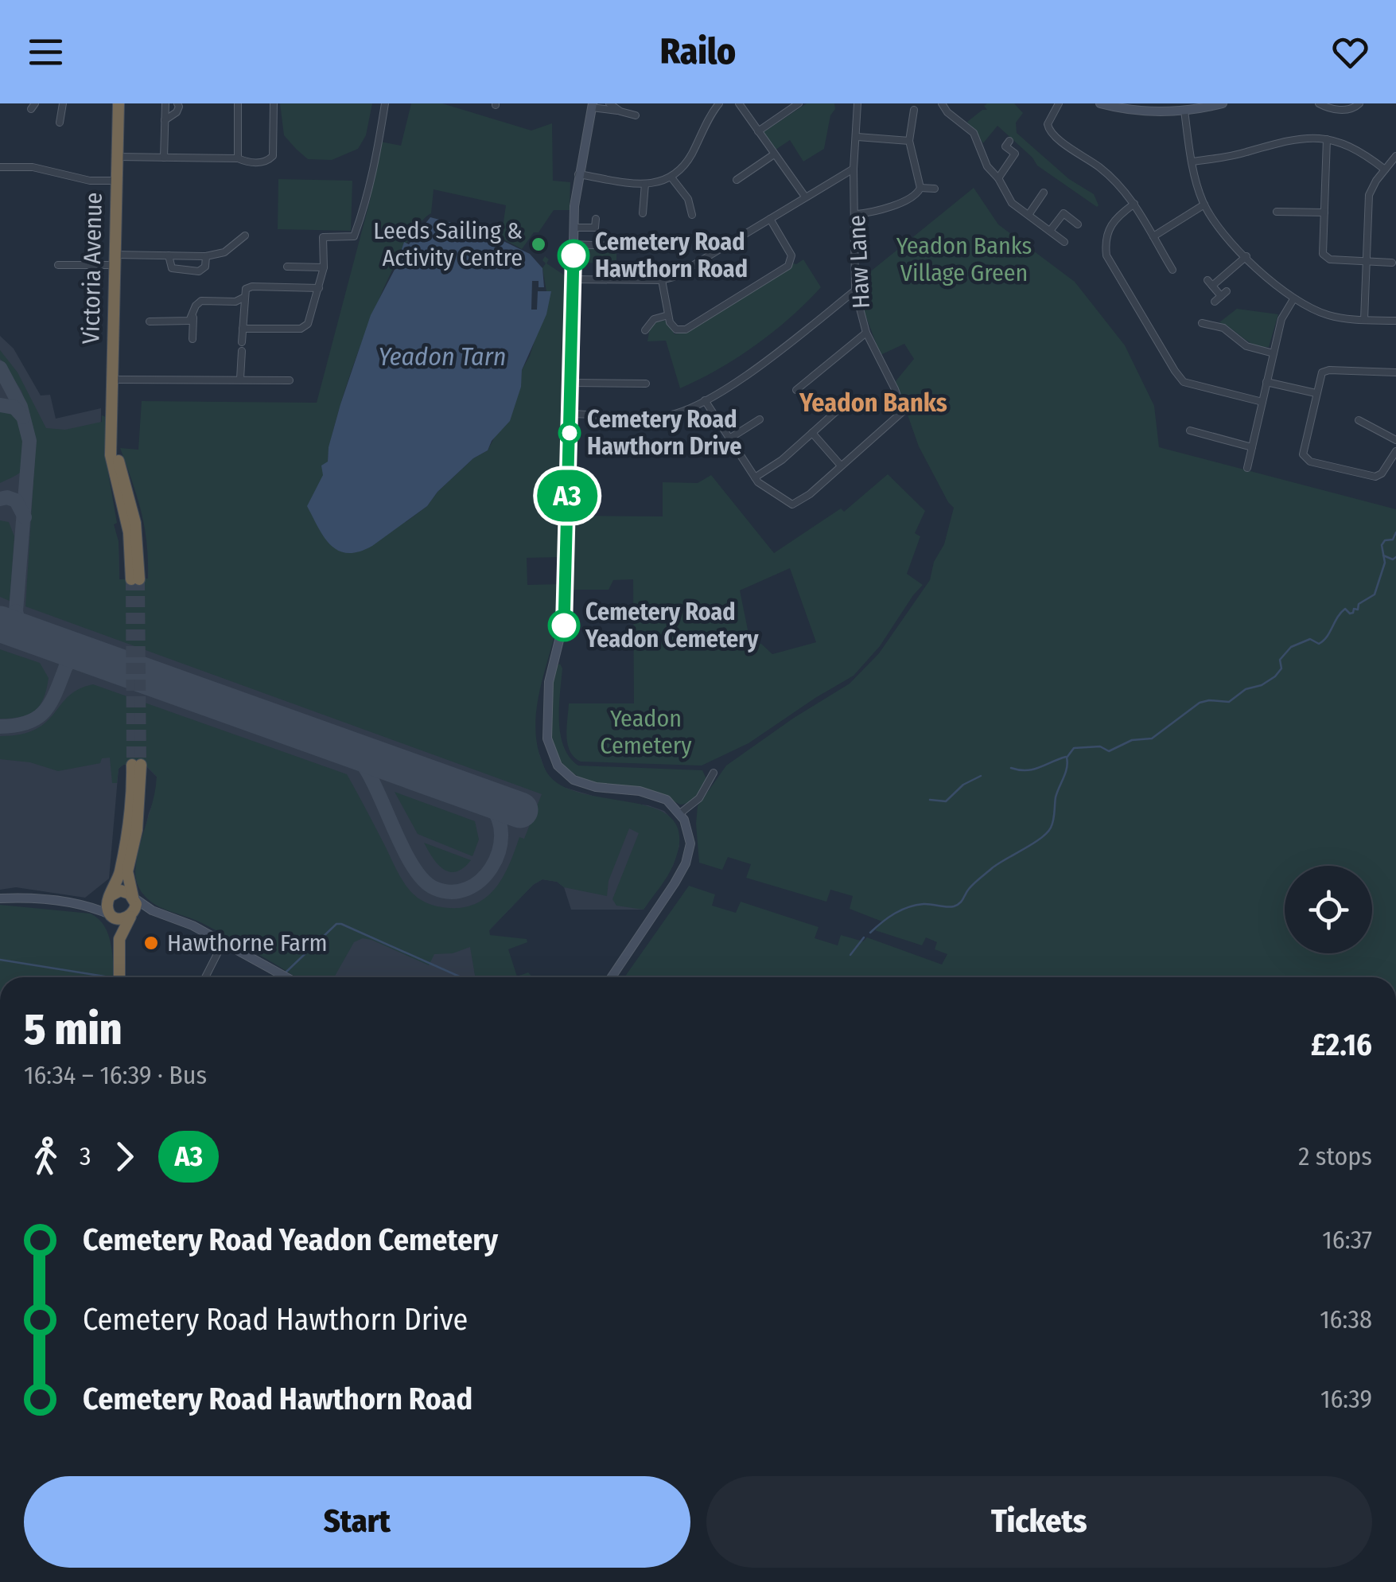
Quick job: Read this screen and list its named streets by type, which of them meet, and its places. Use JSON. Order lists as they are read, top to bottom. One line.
{"streets":{"highway":["Victoria Avenue"],"street":["Haw Lane"]},"districts":["Yeadon Banks"],"water":["Yeadon Tarn"],"parks":["Yeadon Banks Village Green","Yeadon Cemetery"],"places":["Leeds Sailing & Activity Centre","Cemetery Road Hawthorn Road","Cemetery Road Hawthorn Drive","Cemetery Road Yeadon Cemetery","Hawthorne Farm"],"lines":["bus line A3"],"page":{"header":"Railo","on_map":"A3","heading":["5 min","16:34 – 16:39 · Bus","£2.16"],"legs":["3","A3","2 stops"],"list":[{"name":"Cemetery Road Yeadon Cemetery","value":"16:37"},{"name":"Cemetery Road Hawthorn Drive","value":"16:38"},{"name":"Cemetery Road Hawthorn Road","value":"16:39"}],"buttons":["Start","Tickets"]}}
